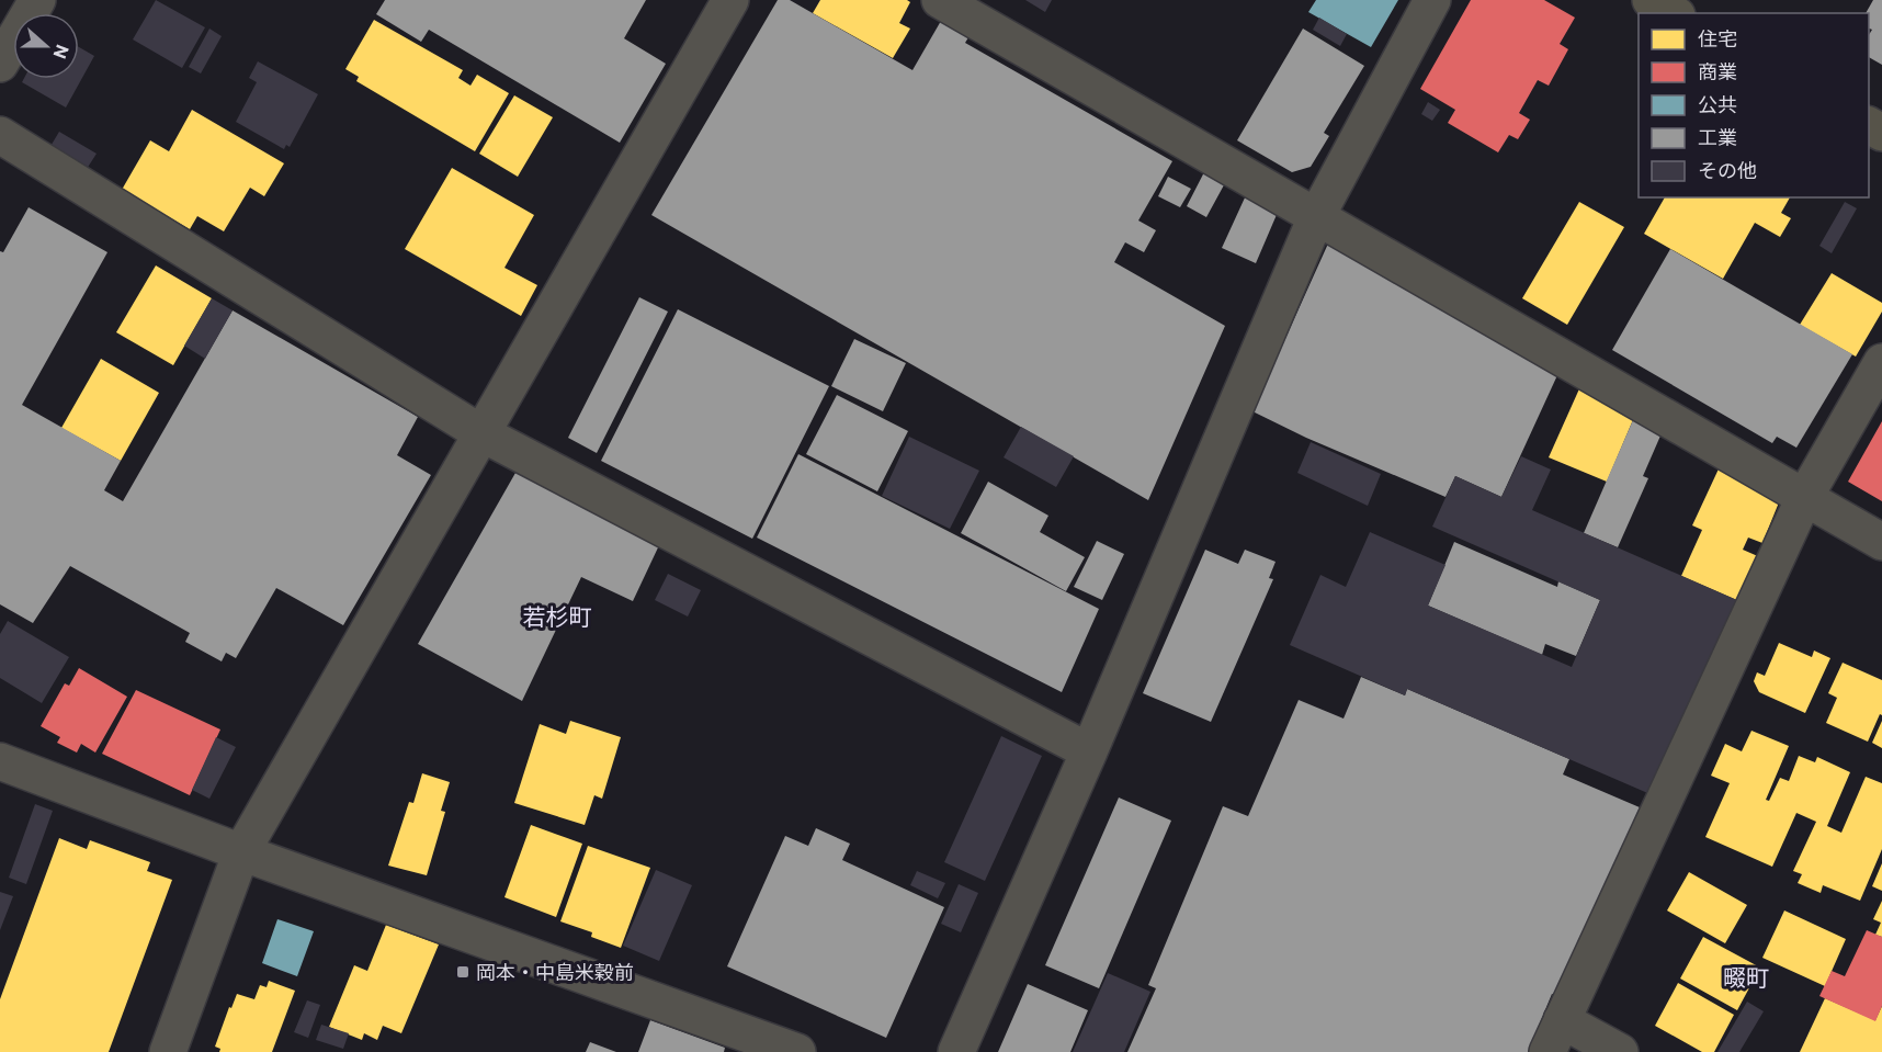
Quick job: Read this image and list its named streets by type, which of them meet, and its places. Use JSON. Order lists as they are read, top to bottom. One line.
{"districts":["若杉町","畷町"],"places":{"transit":["岡本・中島米穀前"]},"legend":["住宅","商業","公共","工業","その他"],"north":"right"}
